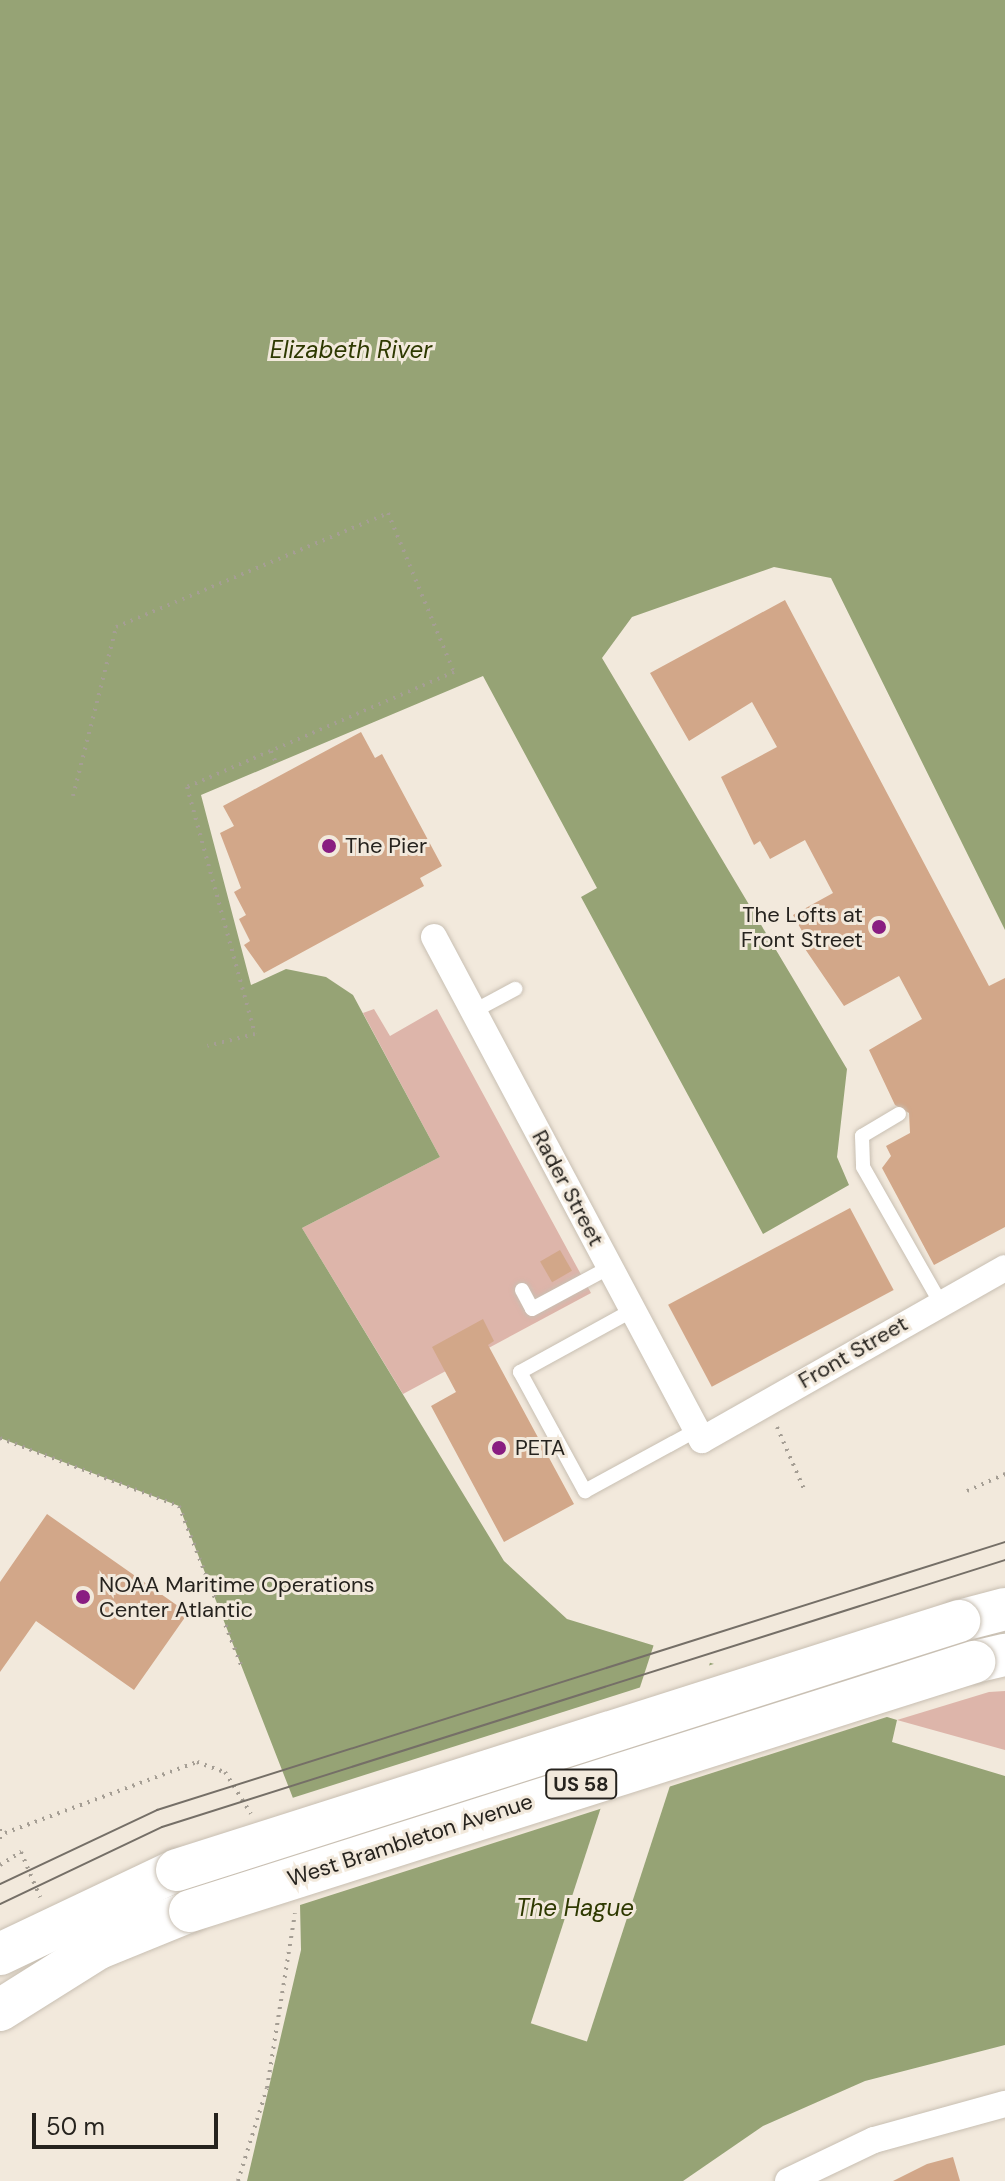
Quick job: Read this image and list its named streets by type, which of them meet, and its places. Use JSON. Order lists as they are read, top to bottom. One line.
{"streets":{"main road":["US 58","West Brambleton Avenue"],"street":["Rader Street","Front Street"]},"crossings":[["Rader Street","Front Street"]],"water":["Elizabeth River","The Hague"],"places":["The Pier","The Lofts at Front Street","PETA","NOAA Maritime Operations Center Atlantic"],"scale_bar":"50 m"}
